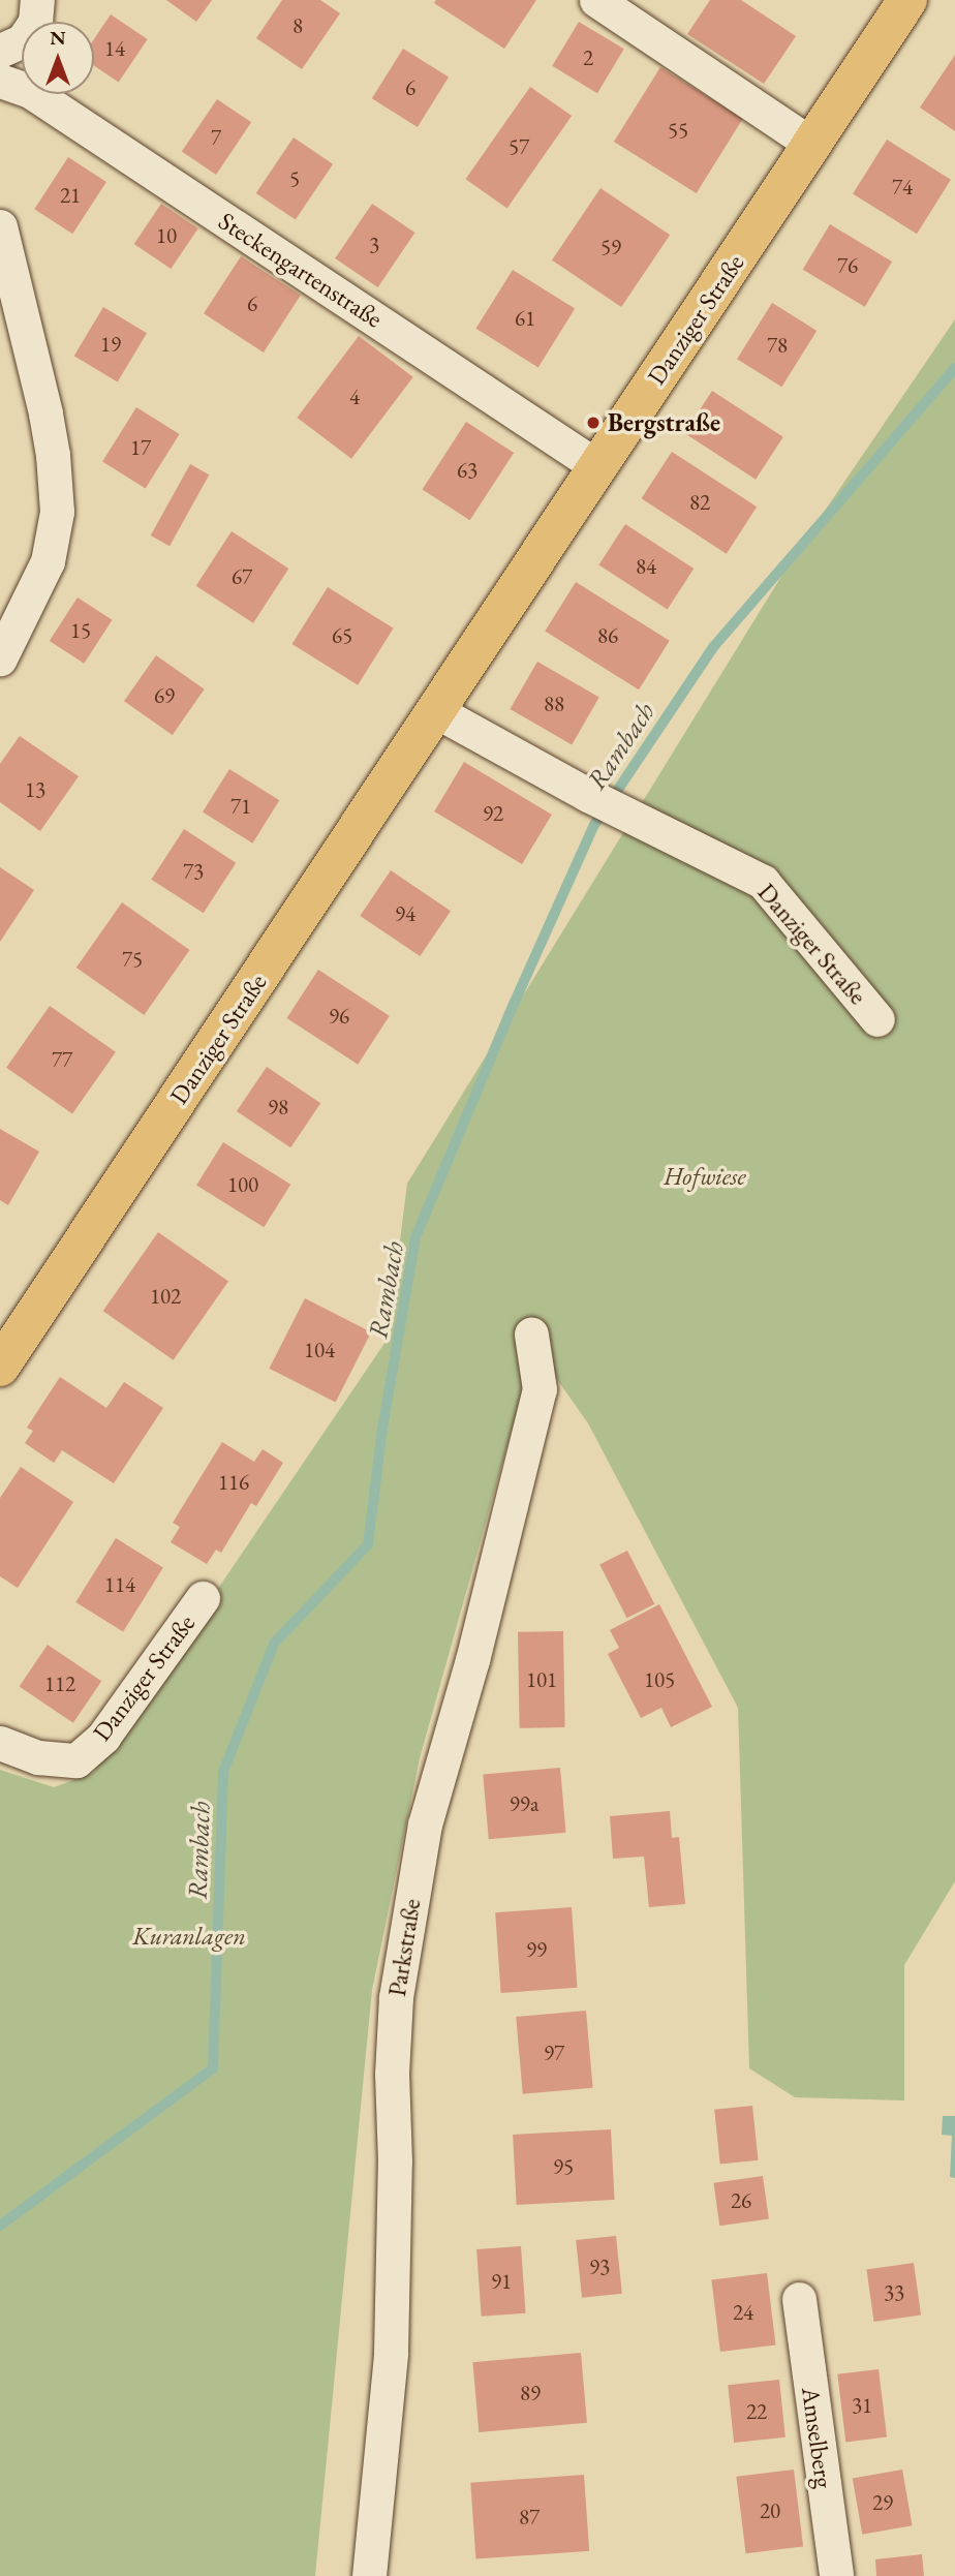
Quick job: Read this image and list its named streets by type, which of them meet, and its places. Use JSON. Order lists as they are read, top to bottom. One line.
{"streets":{"main road":["Danziger Straße"],"street":["Steckengartenstraße","Parkstraße","Amselberg"]},"crossings":[["Steckengartenstraße","Danziger Straße"]],"water":["Rambach"],"parks":["Hofwiese","Kuranlagen"],"places":["Bergstraße"],"house_numbers":["8","14","2","6","55","7","57","5","74","21","10","3","59","76","6","61","19","78","4","17","63","82","84","67","15","65","86","69","88","13","71","92","73","94","75","96","77","98","100","102","104","116","114","101","105","112","99a","99","97","95","26","93","91","33","24","89","31","22","29","20","87"],"north":"top"}
